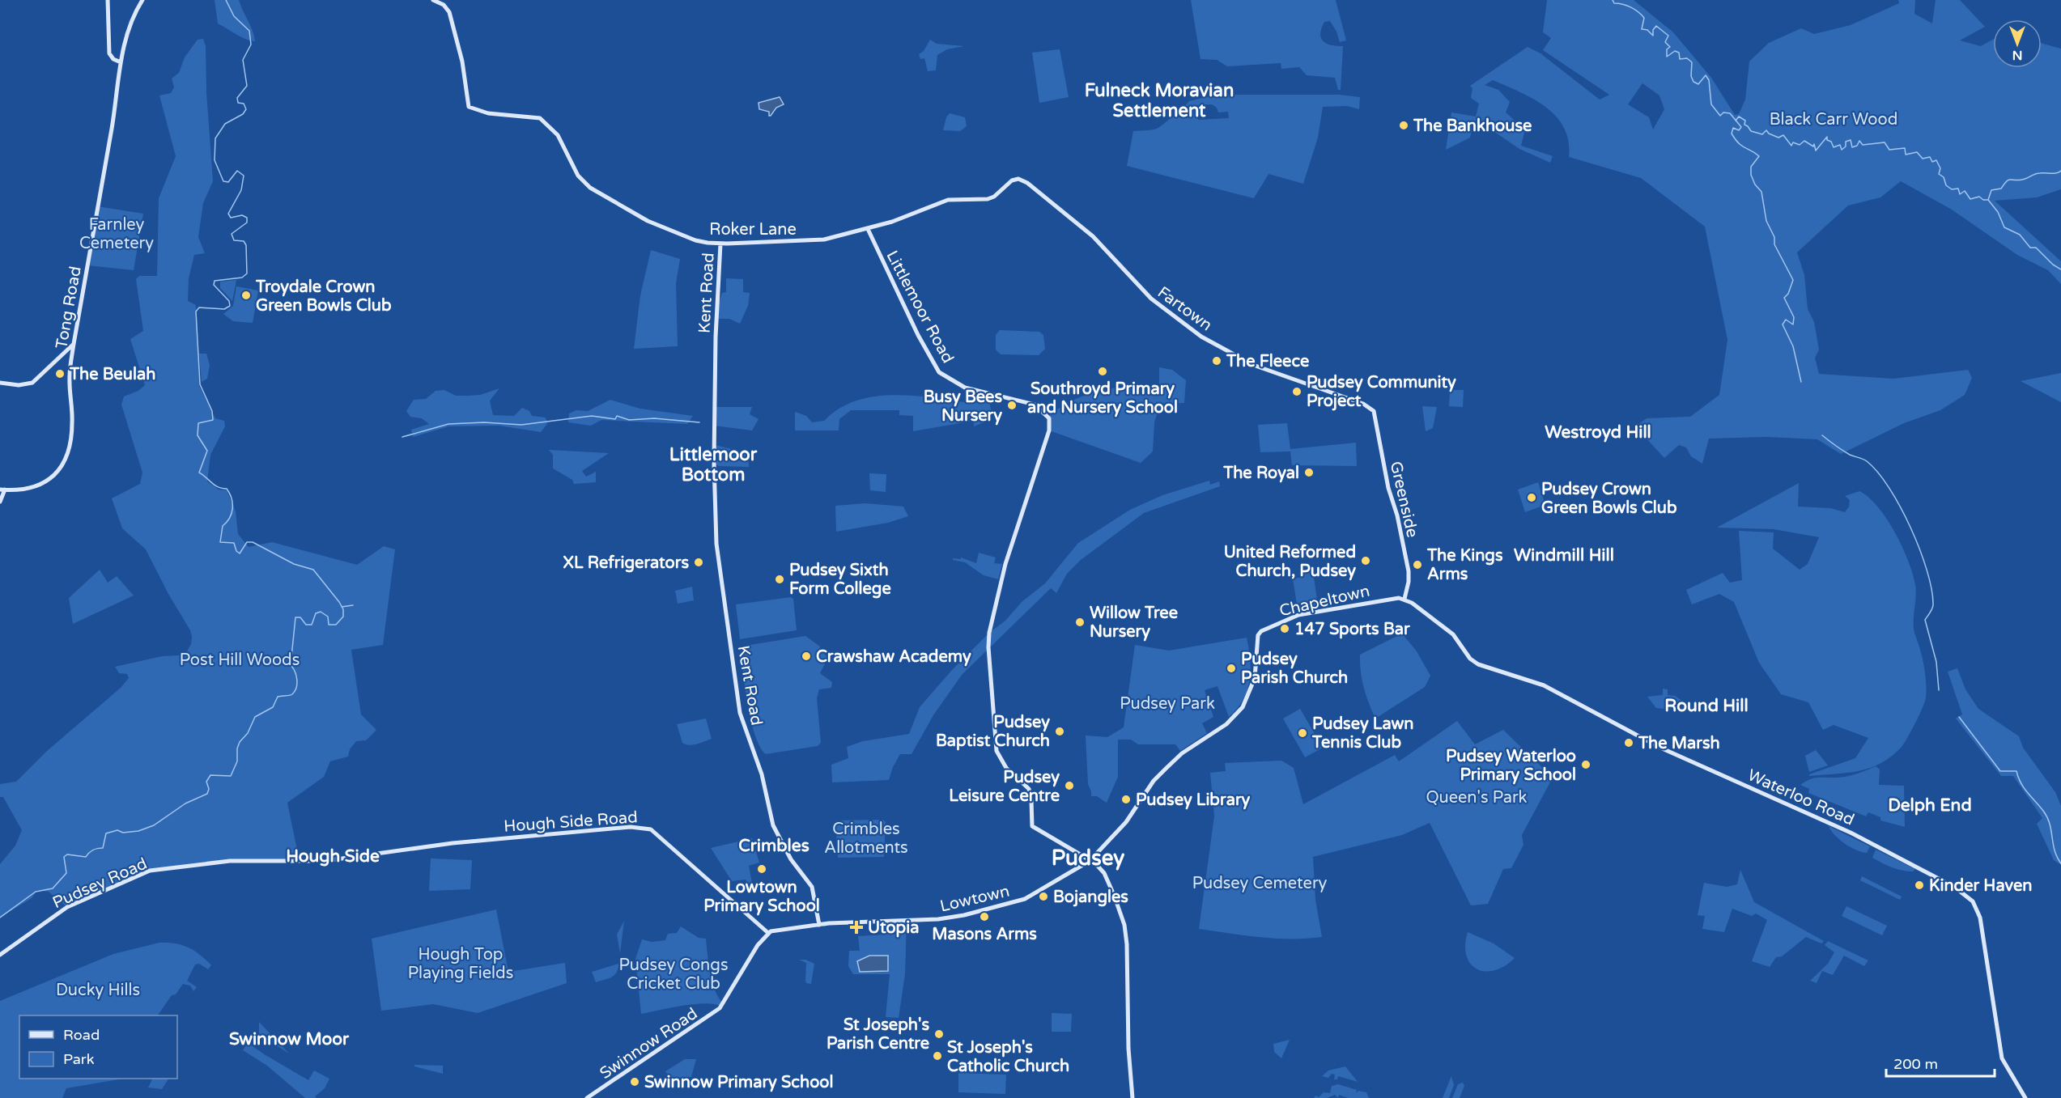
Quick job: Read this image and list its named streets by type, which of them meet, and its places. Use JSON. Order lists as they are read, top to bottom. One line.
{"streets":{"street":["Roker Lane","Kent Road","Littlemoor Road","Tong Road","Fartown","Greenside","Chapeltown","Waterloo Road","Hough Side Road","Pudsey Road","Lowtown","Swinnow Road"]},"crossings":[["Roker Lane","Kent Road"],["Roker Lane","Littlemoor Road"],["Roker Lane","Fartown"],["Kent Road","Lowtown"],["Littlemoor Road","Chapeltown"],["Littlemoor Road","Lowtown"],["Fartown","Greenside"],["Greenside","Chapeltown"],["Greenside","Waterloo Road"],["Chapeltown","Waterloo Road"],["Chapeltown","Lowtown"],["Hough Side Road","Pudsey Road"],["Hough Side Road","Lowtown"],["Hough Side Road","Swinnow Road"],["Lowtown","Swinnow Road"]],"districts":["Fulneck Moravian Settlement","Westroyd Hill","Littlemoor Bottom","Windmill Hill","Round Hill","Delph End","Crimbles","Hough Side","Pudsey","Swinnow Moor"],"parks":["Black Carr Wood","Farnley Cemetery","Post Hill Woods","Pudsey Park","Queen's Park","Crimbles Allotments","Pudsey Cemetery","Hough Top Playing Fields","Pudsey Congs Cricket Club","Ducky Hills"],"places":{"other":["The Bankhouse","Troydale Crown Green Bowls Club","The Fleece","Southroyd Primary and Nursery School","The Beulah","Pudsey Community Project","Busy Bees Nursery","The Royal","Pudsey Crown Green Bowls Club","United Reformed Church, Pudsey","XL Refrigerators","The Kings Arms","Pudsey Sixth Form College","Willow Tree Nursery","147 Sports Bar","Crawshaw Academy","Pudsey Parish Church","Pudsey Baptist Church","Pudsey Lawn Tennis Club","The Marsh","Pudsey Waterloo Primary School","Pudsey Leisure Centre","Pudsey Library","Lowtown Primary School","Kinder Haven","Bojangles","Masons Arms","St Joseph's Parish Centre","St Joseph's Catholic Church","Swinnow Primary School"],"health":["Utopia"]},"legend":["Road","Park"],"scale_bar":"200 m","north":"bottom"}
